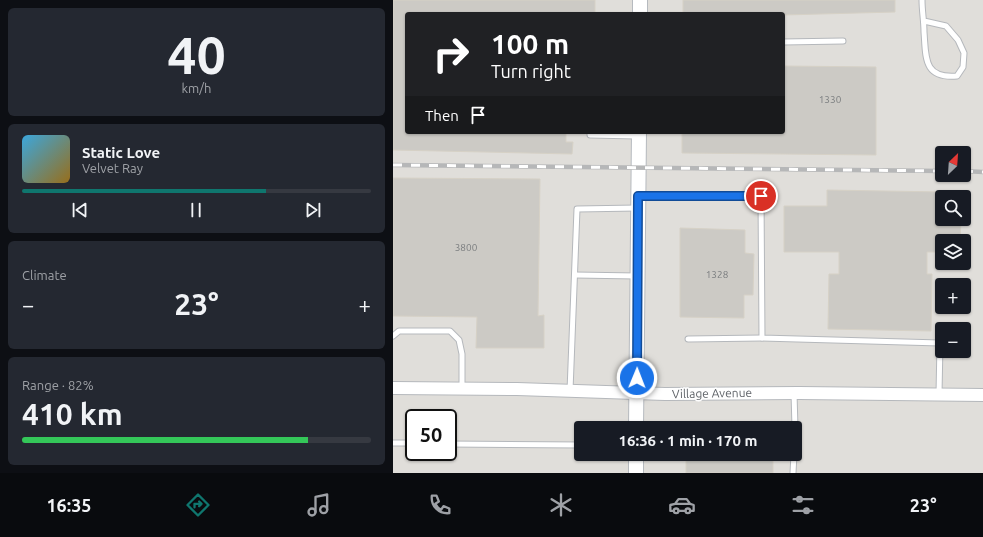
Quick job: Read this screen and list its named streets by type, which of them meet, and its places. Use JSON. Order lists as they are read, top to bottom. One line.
{"streets":{"street":["Village Avenue"]},"house_numbers":["1330","3800","1328"],"north":"top right","page":{"tile":[["40","km/h"],"Climate",["Range · 82%","410 km"]],"turn":["100 m","Turn right"],"then":"Then","song":["Static Love","Velvet Ray"],"map_buttons":["+","−"],"heat":["−","23°","+"],"limit":"50","trip":"16:36 · 1 min · 170 m","tabs":["16:35","23°"]}}
